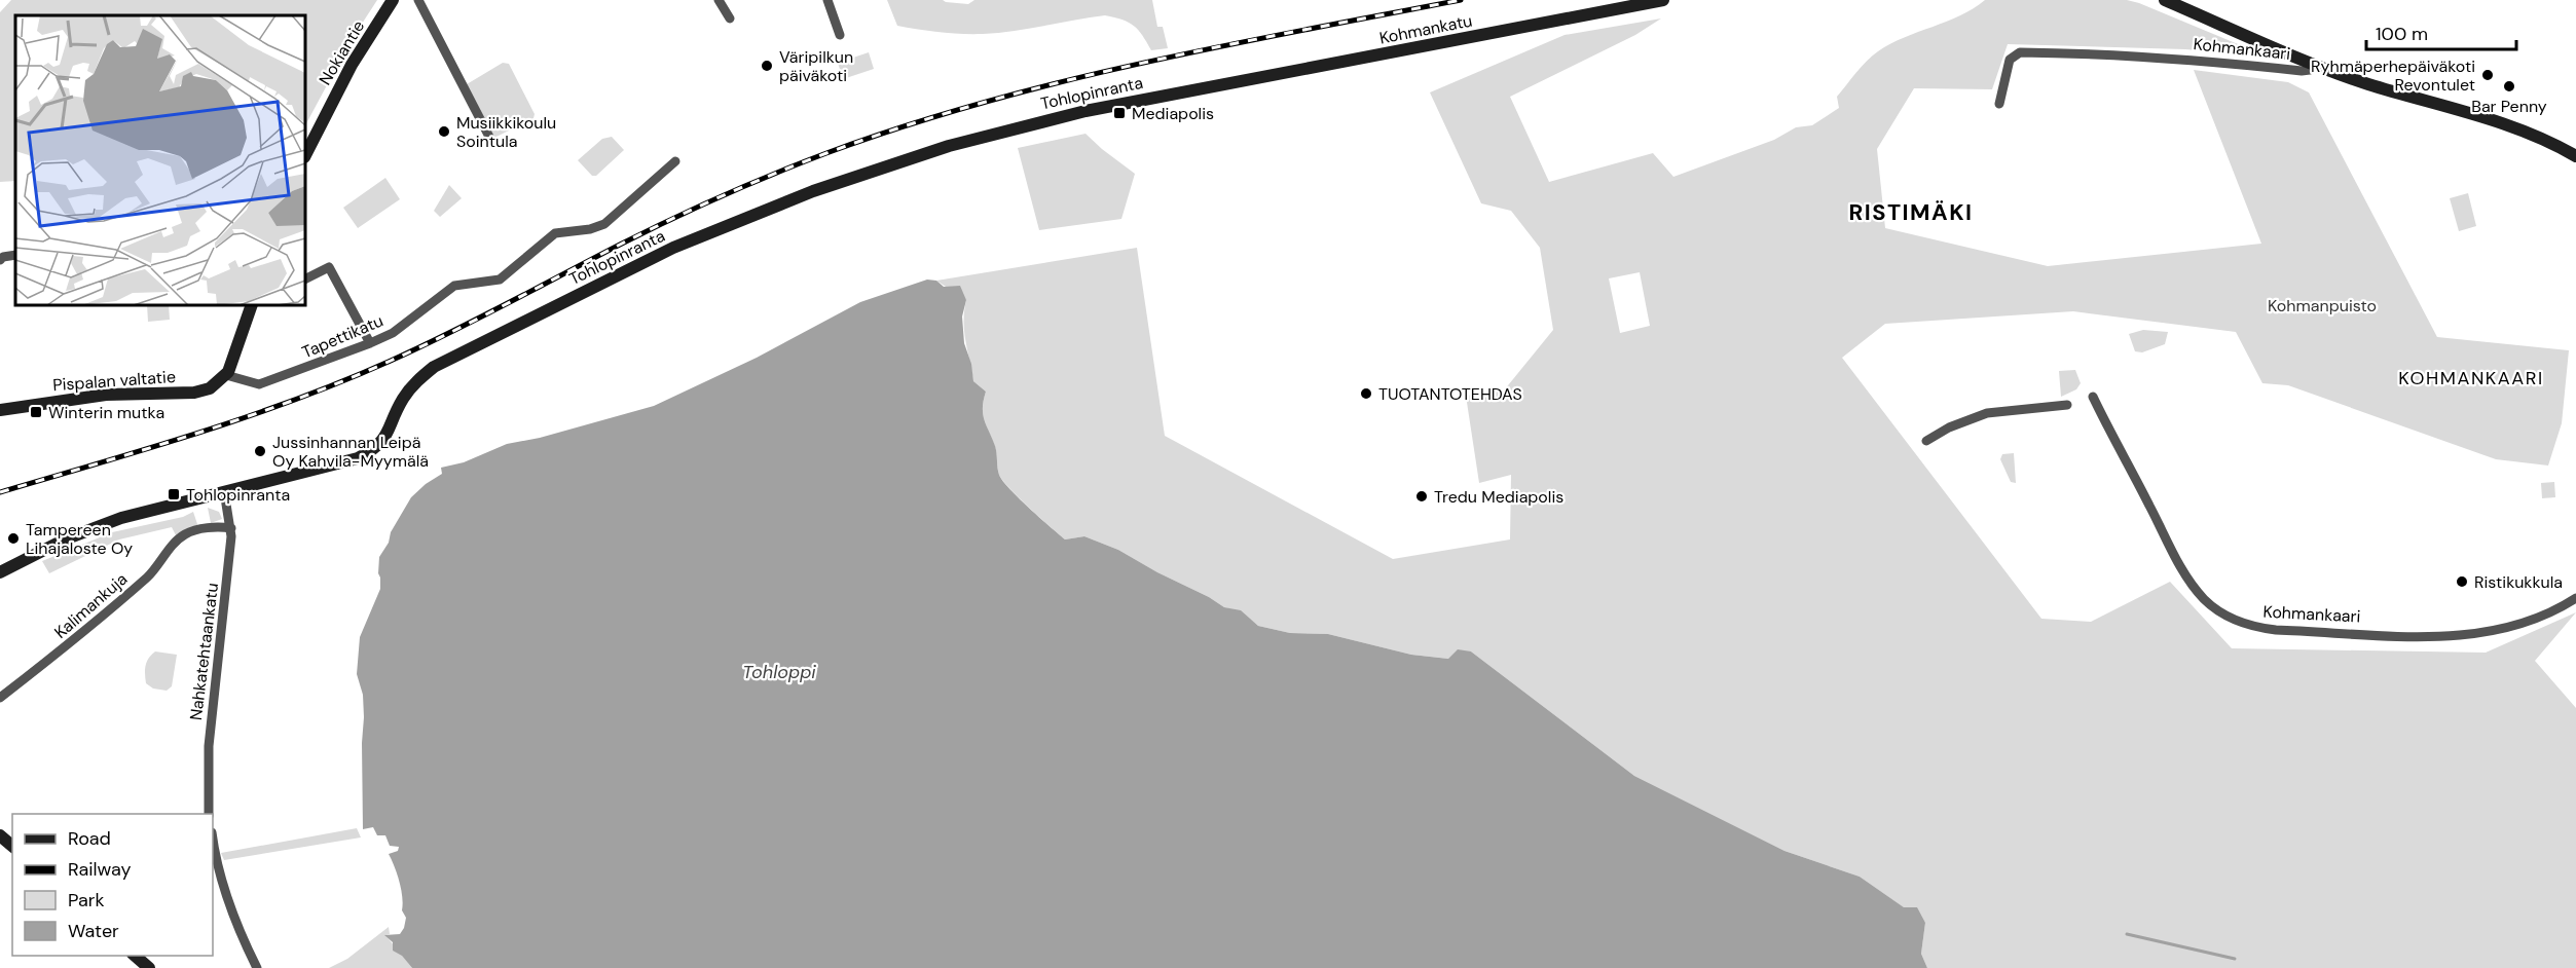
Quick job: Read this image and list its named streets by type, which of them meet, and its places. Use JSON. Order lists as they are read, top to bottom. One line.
{"streets":{"street":["Kohmankatu","Kohmankaari","Nokiantie","Tohlopinranta","Tapettikatu","Pispalan valtatie","Kalimankuja","Nahkatehtaankatu"]},"crossings":[["Kohmankatu","Tohlopinranta"],["Tohlopinranta","Nahkatehtaankatu"],["Tapettikatu","Pispalan valtatie"],["Kalimankuja","Nahkatehtaankatu"]],"districts":["RISTIMÄKI","KOHMANKAARI"],"water":["Tohloppi"],"parks":["Kohmanpuisto"],"places":{"other":["Väripilkun päiväkoti","Ryhmäperhepäiväkoti Revontulet","Bar Penny","Musiikkikoulu Sointula","TUOTANTOTEHDAS","Jussinhannan Leipä Oy Kahvila-Myymälä","Tredu Mediapolis","Tampereen Lihajaloste Oy","Ristikukkula"],"transit":["Mediapolis","Winterin mutka","Tohlopinranta"]},"legend":["Road","Railway","Park","Water"],"scale_bar":"100 m"}
